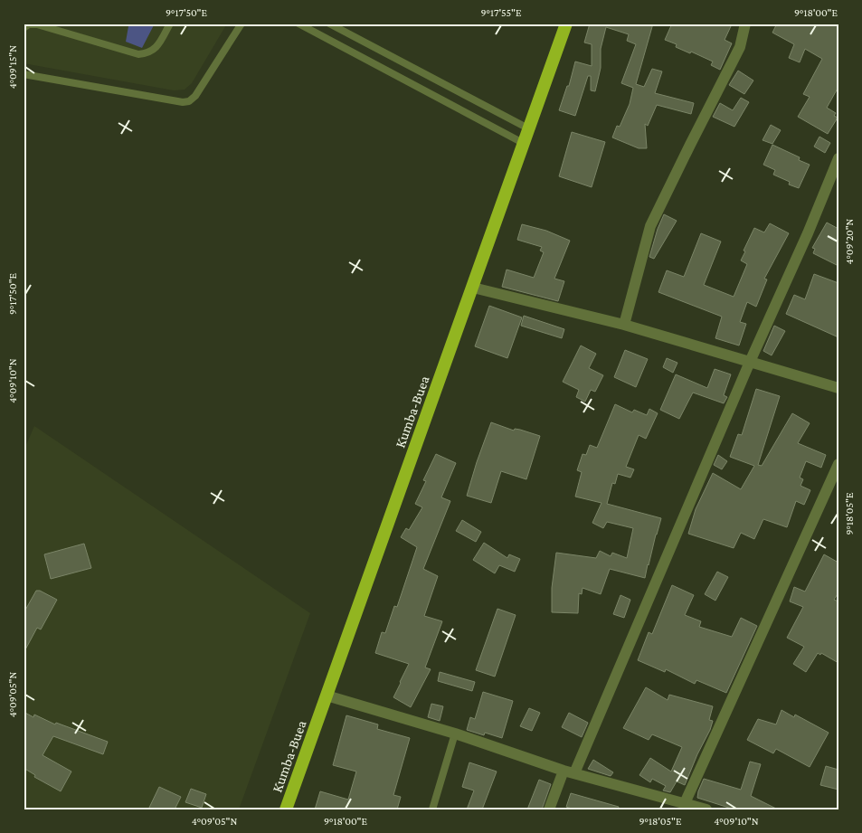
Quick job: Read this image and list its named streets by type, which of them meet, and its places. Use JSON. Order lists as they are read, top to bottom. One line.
{"streets":{"highway":["Kumba-Buea"]},"coordinates":["9°17'50\"E","9°17'55\"E","9°18'00\"E","4°09'15\"N","4°09'20\"N","4°09'10\"N","9°18'05\"E","4°09'05\"N"]}
